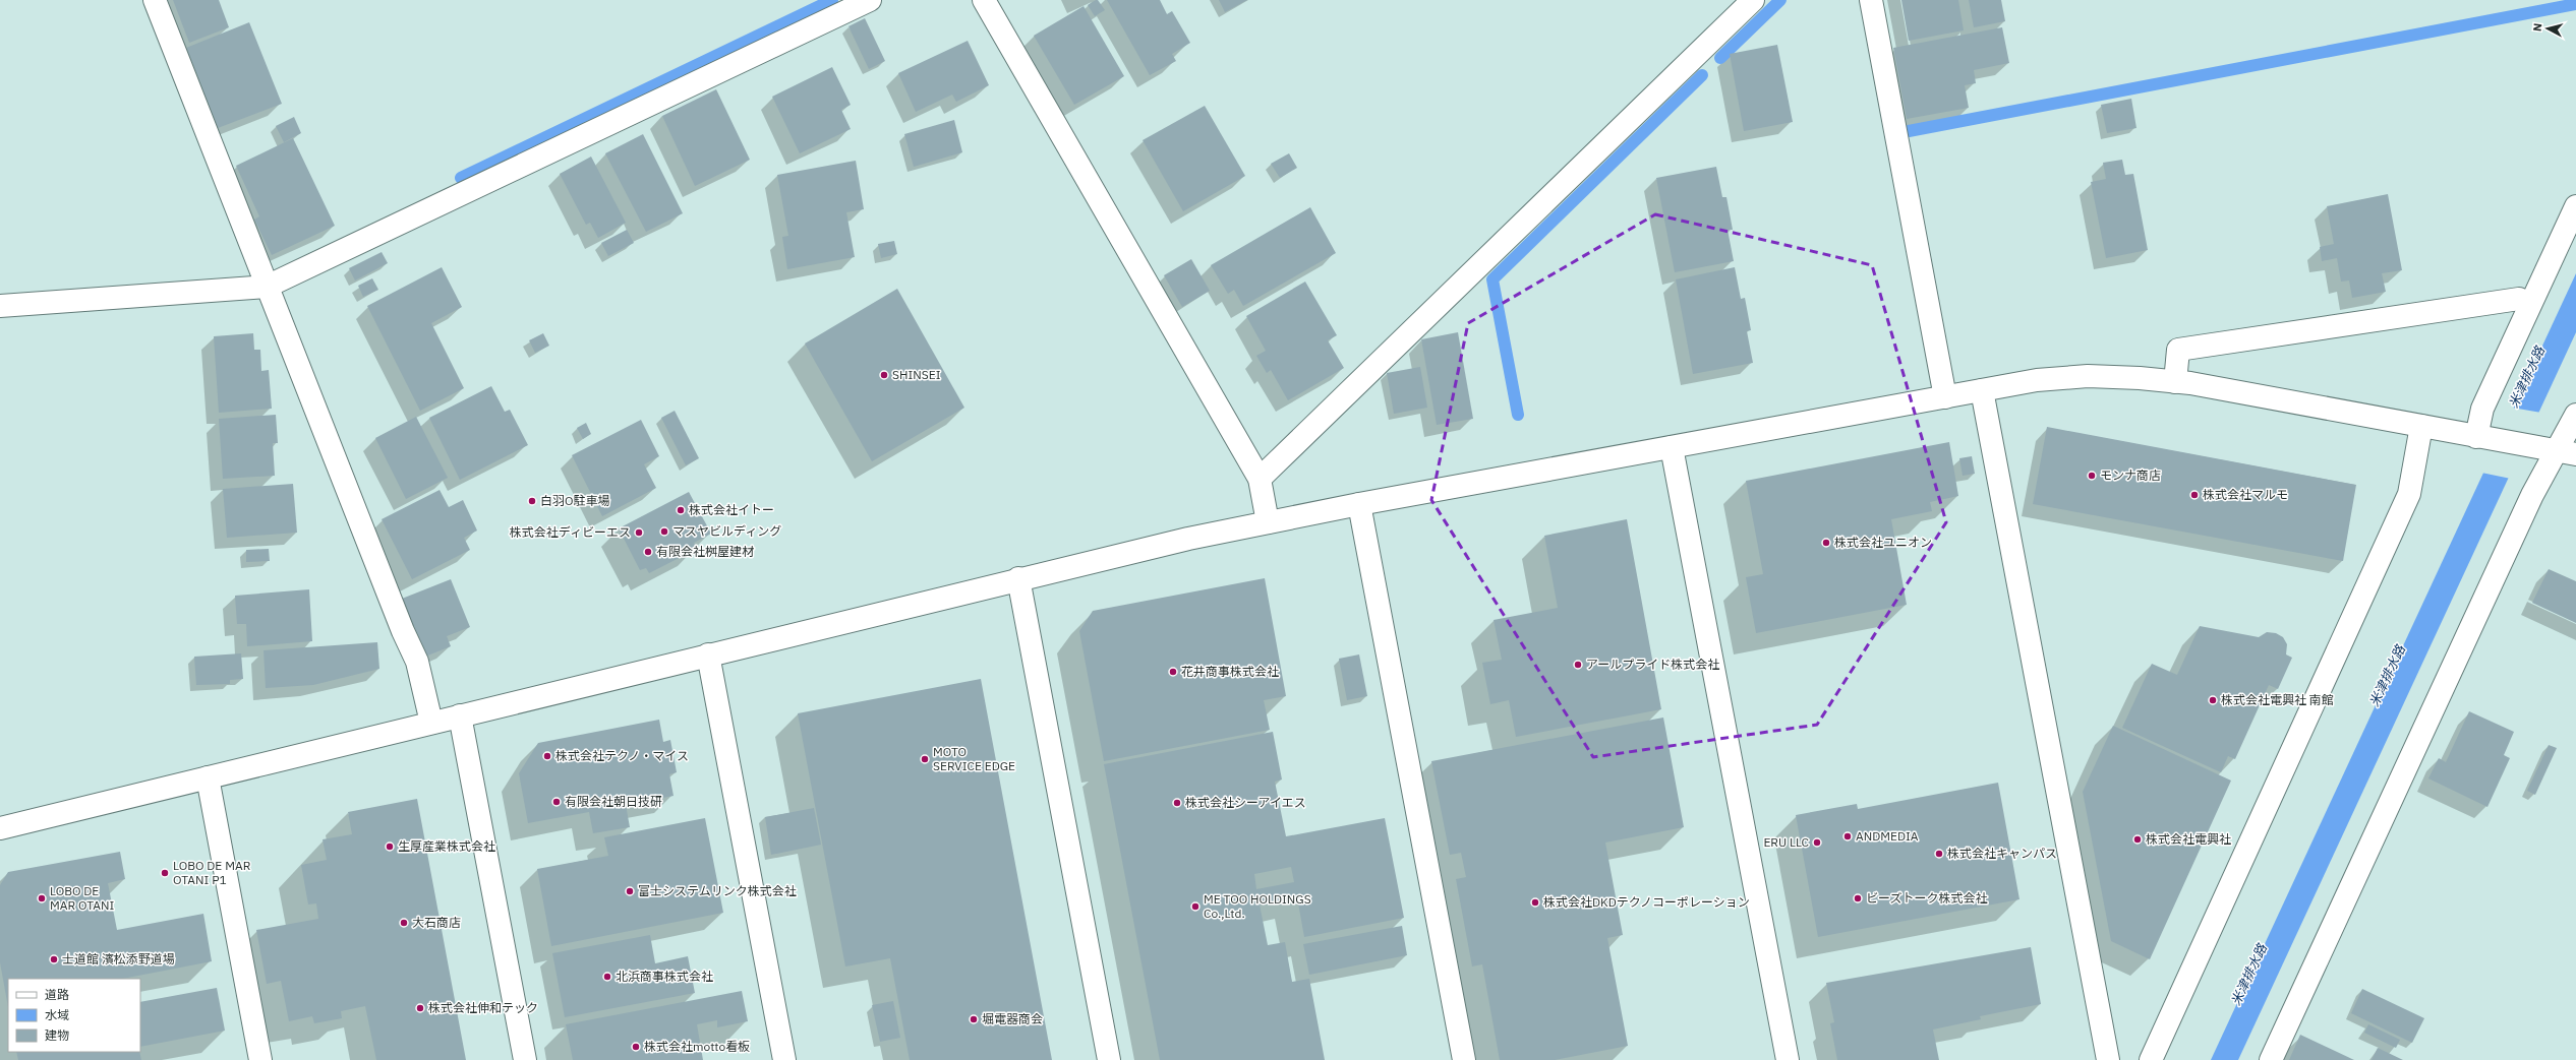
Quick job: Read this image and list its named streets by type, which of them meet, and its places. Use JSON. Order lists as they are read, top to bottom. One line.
{"water":["米津排水路"],"places":["SHINSEI","モンナ商店","株式会社マルモ","白羽O駐車場","株式会社イトー","マスヤビルディング","株式会社ディビーエス","株式会社ユニオン","有限会社桝屋建材","アールプライド株式会社","花井商事株式会社","株式会社電興社 南館","株式会社テクノ・マイス","MOTO SERVICE EDGE","有限会社朝日技研","株式会社シーアイエス","ANDMEDIA","株式会社電興社","ERU LLC","生厚産業株式会社","株式会社キャンパス","LOBO DE MAR OTANI P1","富士システムリンク株式会社","LOBO DE MAR OTANI","ビーズトーク株式会社","株式会社DKDテクノコーポレーション","ME TOO HOLDINGS Co.,Ltd.","大石商店","士道館 濱松添野道場","北浜商事株式会社","株式会社伸和テック","堀電器商会","株式会社motto看板"],"legend":["道路","水域","建物"],"north":"left"}
